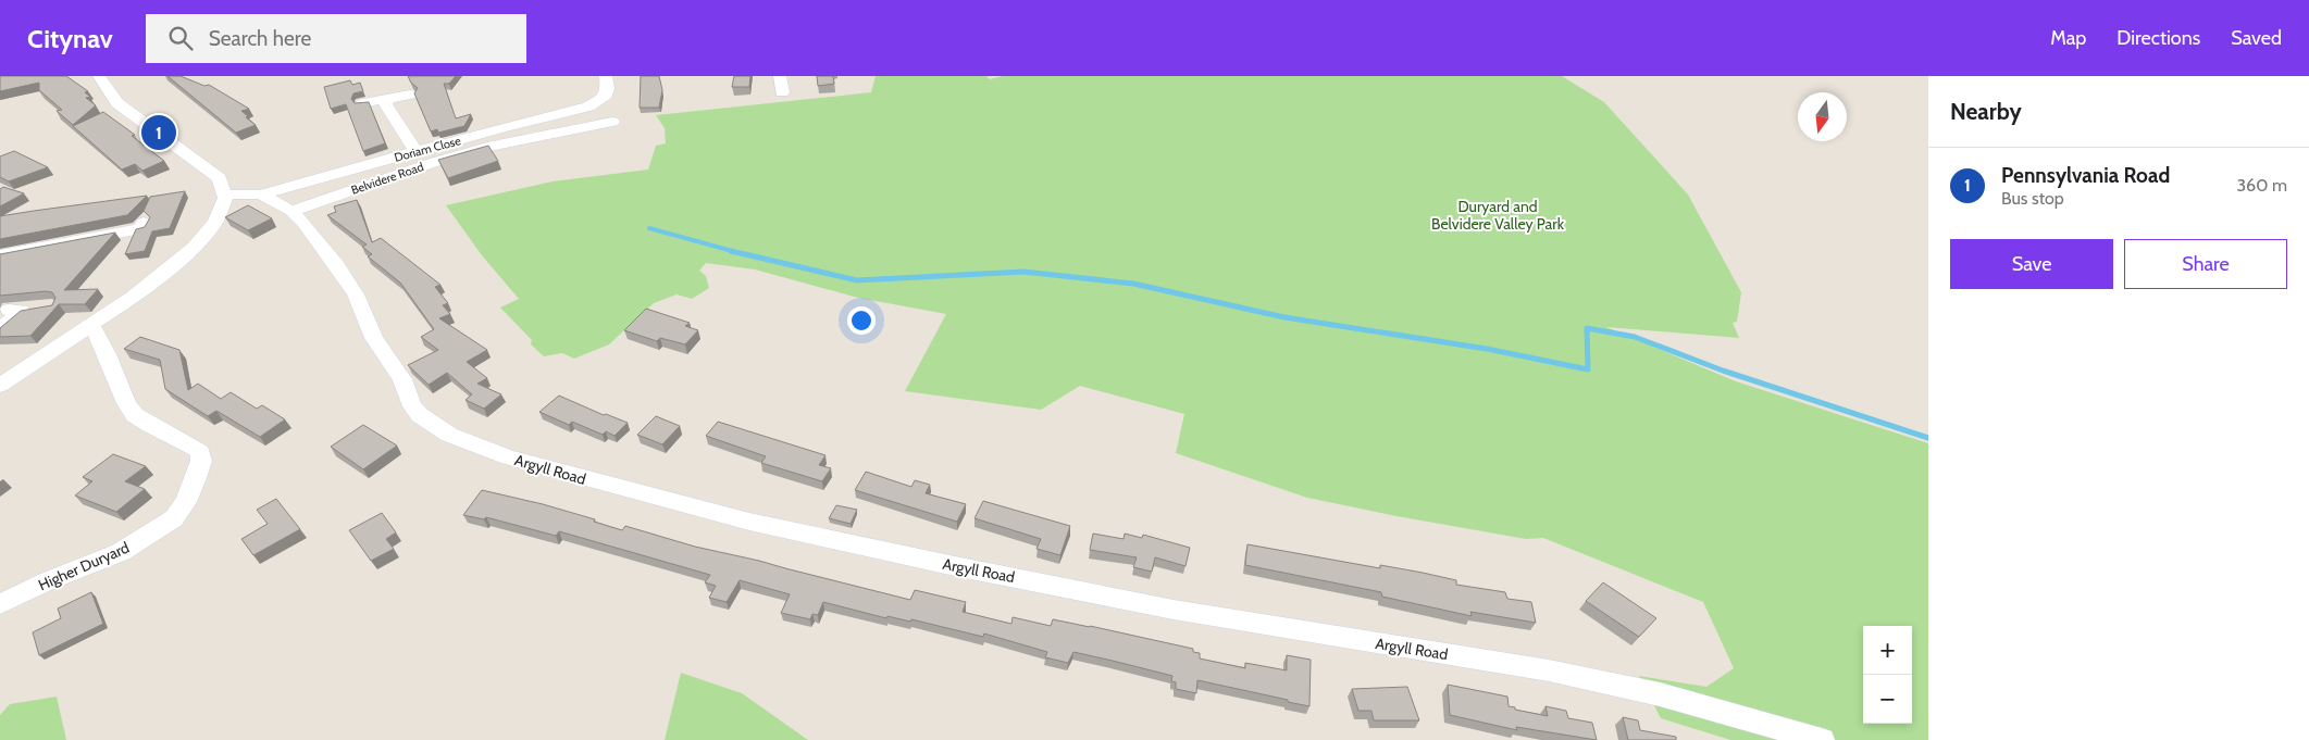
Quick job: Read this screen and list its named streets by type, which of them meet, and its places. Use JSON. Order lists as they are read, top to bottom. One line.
{"streets":{"street":["Doriam Close","Belvidere Road","Argyll Road","Higher Duryard"]},"crossings":[["Doriam Close","Argyll Road"],["Belvidere Road","Argyll Road"]],"parks":["Duryard and Belvidere Valley Park"],"north":"bottom","page":{"header":"Citynav","search":"Search here","nav":["Map","Directions","Saved"],"heading":"Nearby","pins":"1","list":[{"mark":"1","name":"Pennsylvania Road","note":"Bus stop","value":"360 m"}],"buttons":["Save","Share"],"map_buttons":["+","−"]}}
